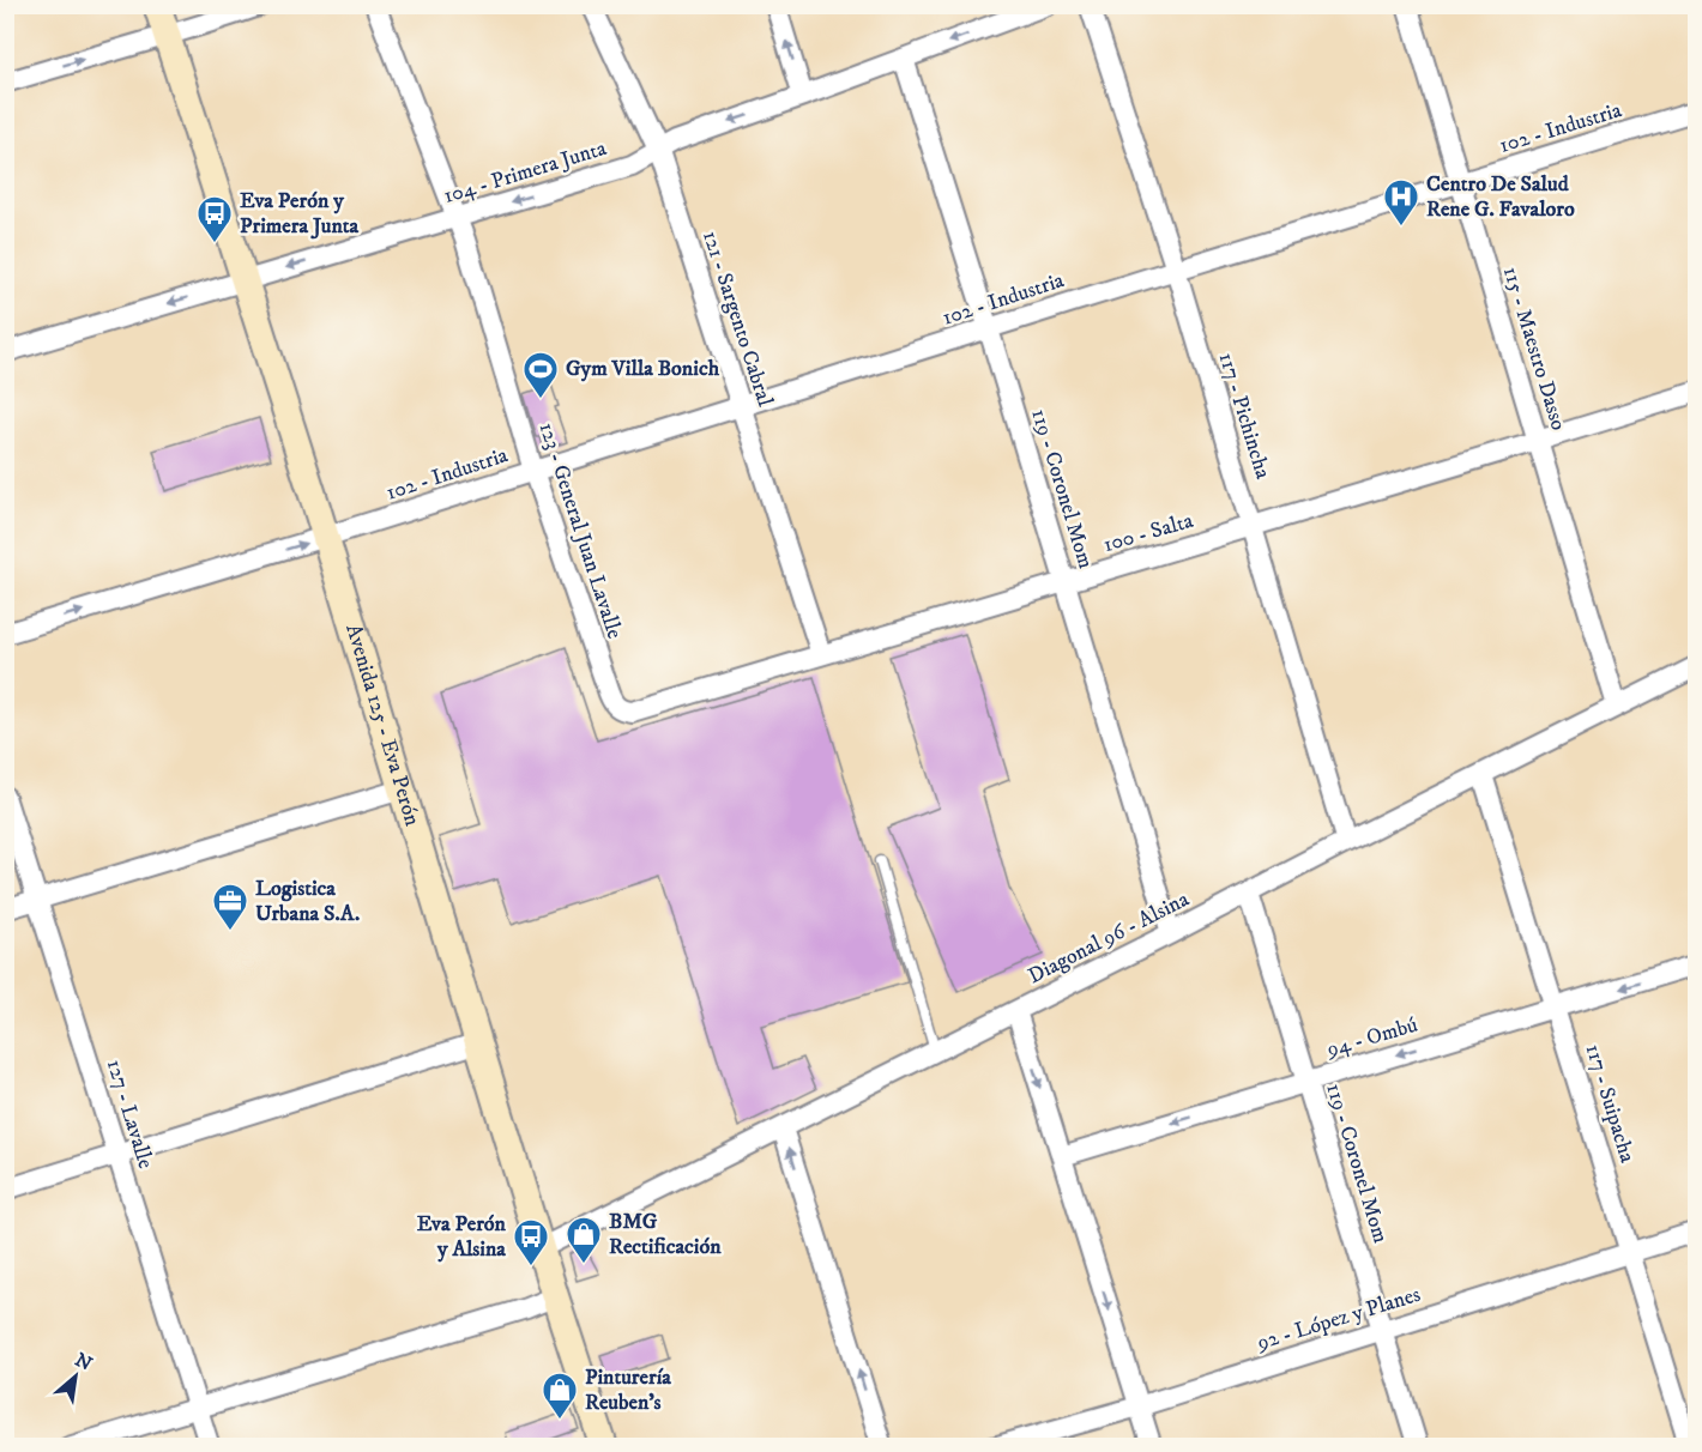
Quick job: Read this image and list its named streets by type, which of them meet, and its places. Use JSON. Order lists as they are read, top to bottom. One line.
{"streets":{"main road":["Avenida 125 - Eva Perón"],"street":["102 - Industria","104 - Primera Junta","121 - Sargento Cabral","115 - Maestro Dasso","117 - Pichincha","119 - Coronel Mom","123 - General Juan Lavalle","100 - Salta","Diagonal 96 - Alsina","94 - Ombú","117 - Suipacha","127 - Lavalle","92 - López y Planes"]},"crossings":[["102 - Industria","121 - Sargento Cabral"],["102 - Industria","115 - Maestro Dasso"],["102 - Industria","117 - Pichincha"],["102 - Industria","119 - Coronel Mom"],["102 - Industria","123 - General Juan Lavalle"],["102 - Industria","Avenida 125 - Eva Perón"],["104 - Primera Junta","121 - Sargento Cabral"],["104 - Primera Junta","119 - Coronel Mom"],["104 - Primera Junta","123 - General Juan Lavalle"],["104 - Primera Junta","Avenida 125 - Eva Perón"],["121 - Sargento Cabral","100 - Salta"],["115 - Maestro Dasso","100 - Salta"],["115 - Maestro Dasso","Diagonal 96 - Alsina"],["117 - Pichincha","100 - Salta"],["117 - Pichincha","Diagonal 96 - Alsina"],["119 - Coronel Mom","100 - Salta"],["119 - Coronel Mom","Diagonal 96 - Alsina"],["119 - Coronel Mom","94 - Ombú"],["119 - Coronel Mom","92 - López y Planes"],["123 - General Juan Lavalle","100 - Salta"],["Avenida 125 - Eva Perón","Diagonal 96 - Alsina"],["Diagonal 96 - Alsina","117 - Suipacha"],["94 - Ombú","117 - Suipacha"],["117 - Suipacha","92 - López y Planes"]],"one_way":["104 - Primera Junta","94 - Ombú"],"places":{"hospital":["Centro De Salud Rene G. Favaloro"],"bus stop":["Eva Perón y Primera Junta","Eva Perón y Alsina"],"sports":["Gym Villa Bonich"],"office":["Logistica Urbana S.A."],"shop":["BMG Rectificación","Pinturería Reuben's"]},"north":"top right"}
